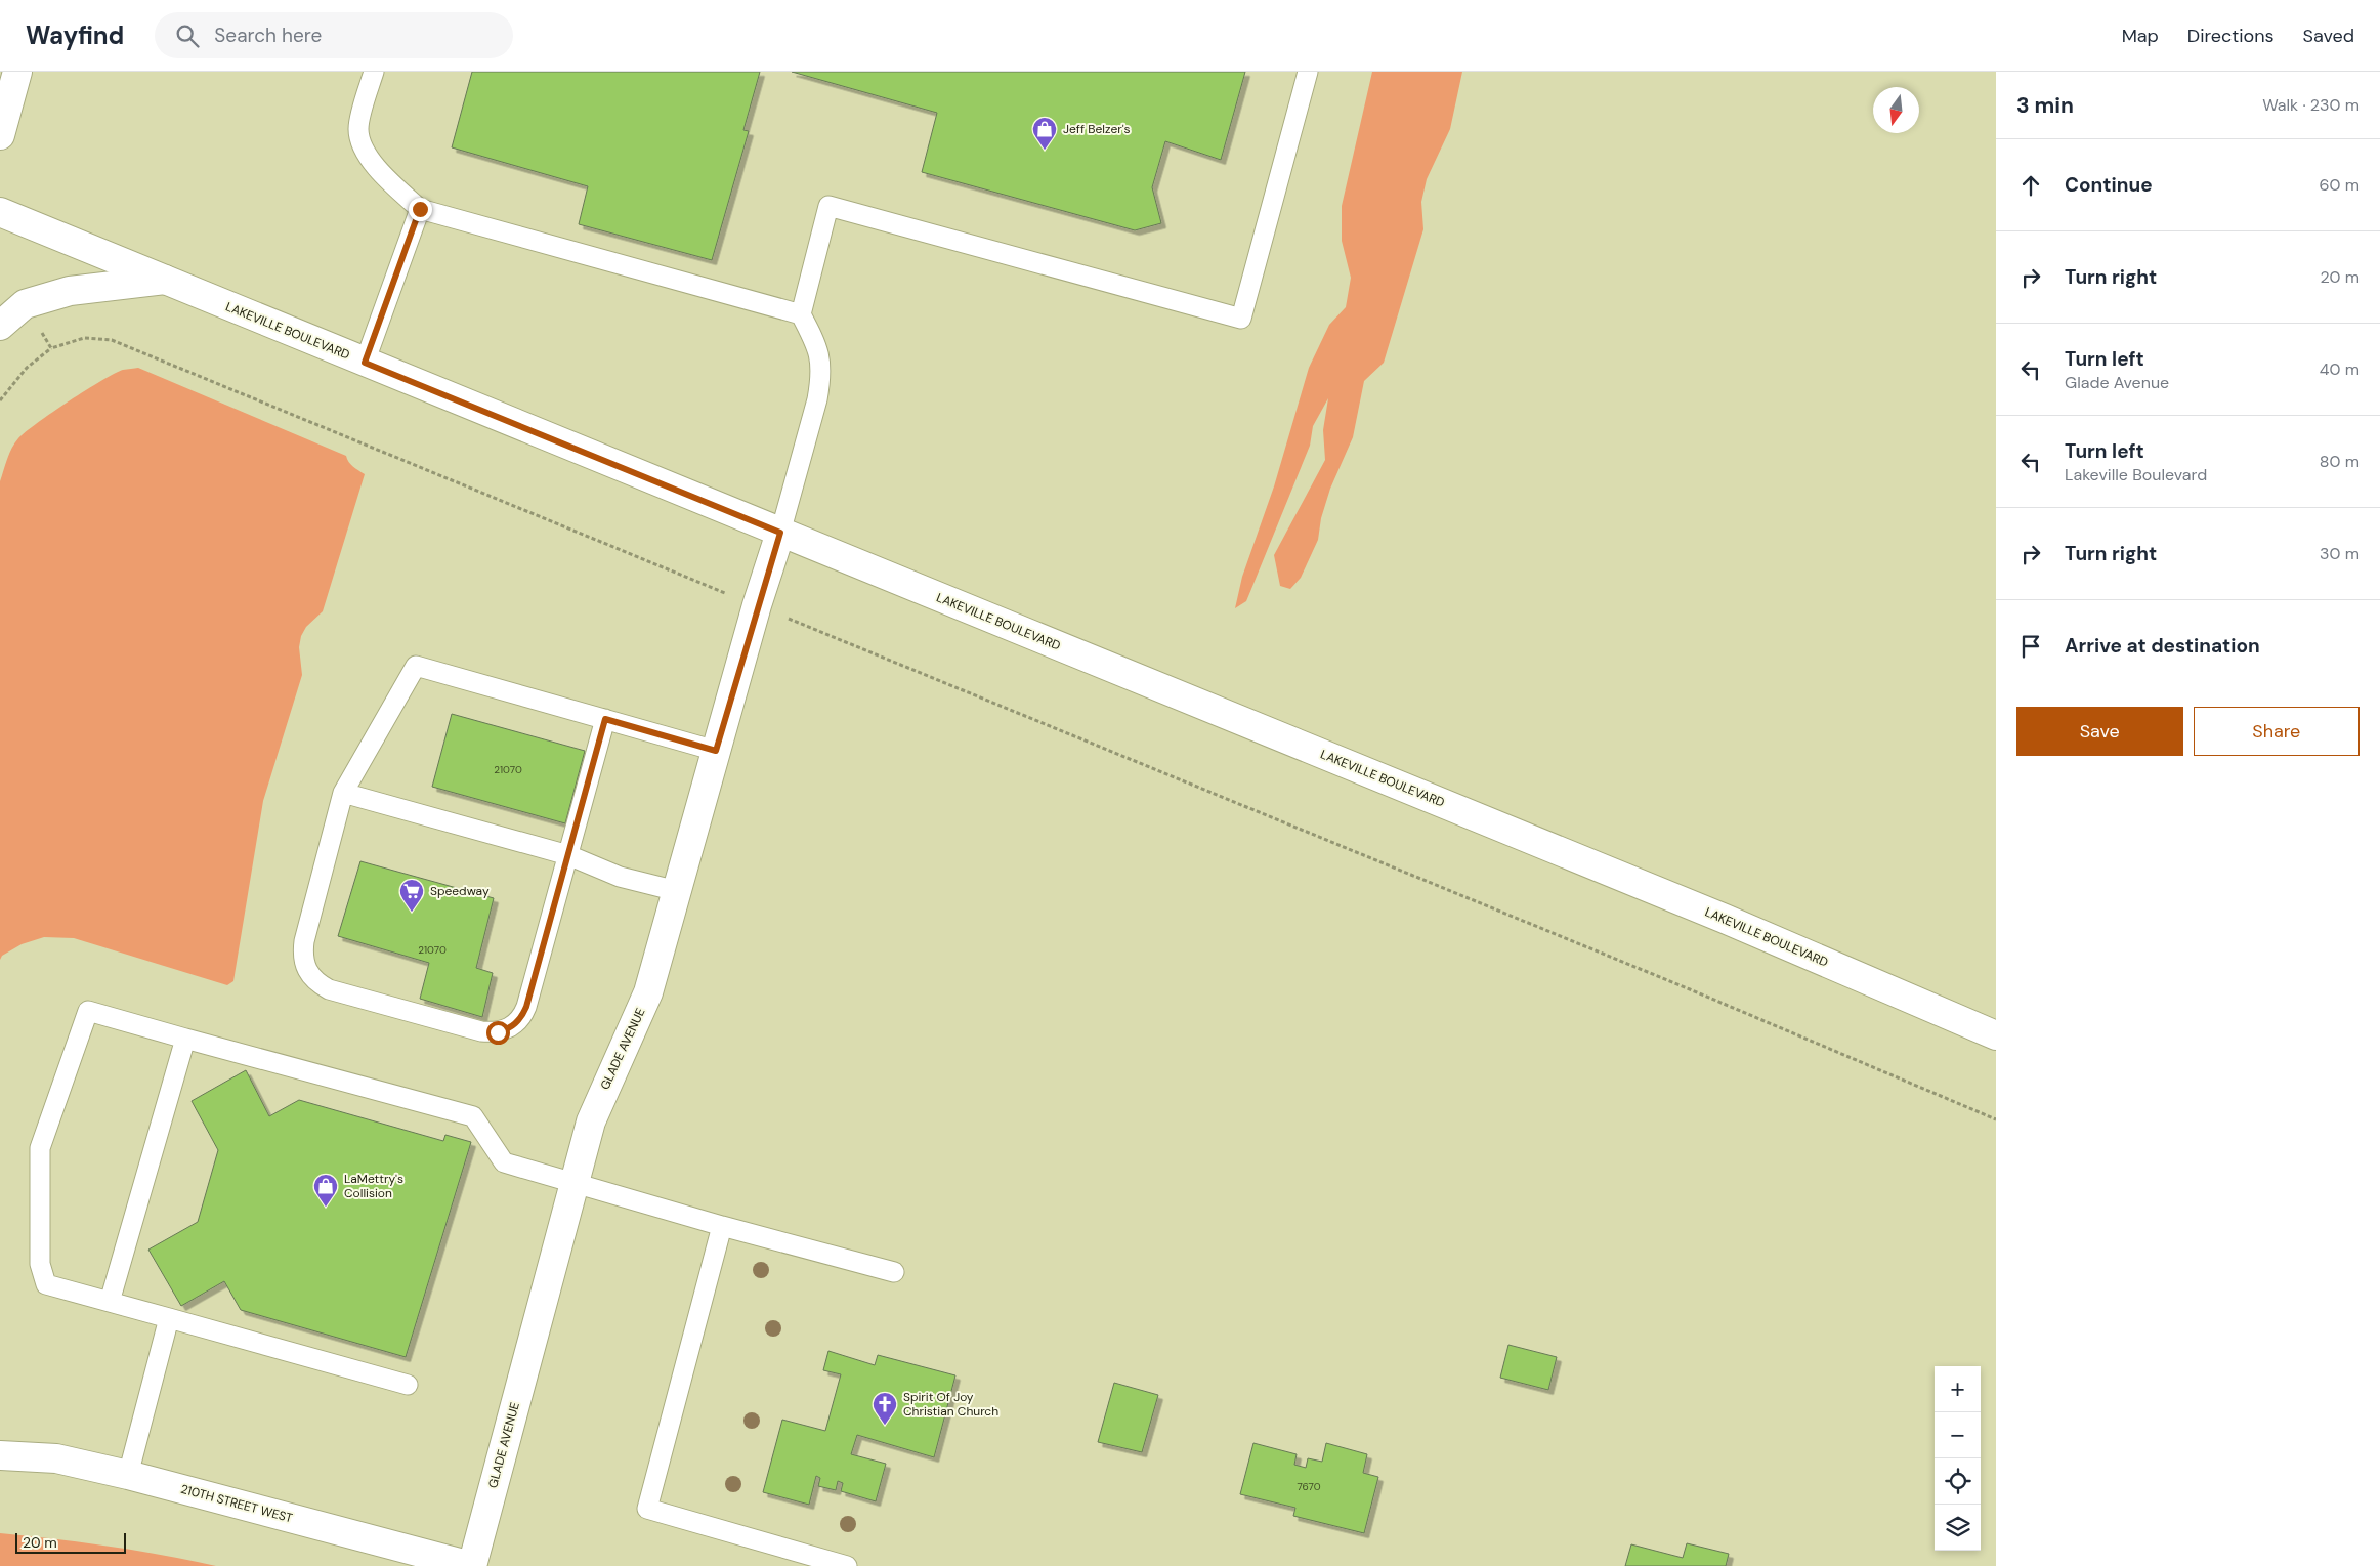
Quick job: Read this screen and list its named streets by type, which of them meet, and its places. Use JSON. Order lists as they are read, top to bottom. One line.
{"streets":{"street":["LAKEVILLE BOULEVARD","GLADE AVENUE","210TH STREET WEST"]},"crossings":[["LAKEVILLE BOULEVARD","GLADE AVENUE"],["GLADE AVENUE","210TH STREET WEST"]],"places":{"shop":["Jeff Belzer's","LaMettry's Collision"],"supermarket":["Speedway"],"church":["Spirit Of Joy Christian Church"]},"house_numbers":["21070","21070","7670"],"scale_bar":"20 m","north":"bottom","page":{"header":"Wayfind","search":"Search here","nav":["Map","Directions","Saved"],"heading":["3 min","Walk · 230 m"],"list":[["Continue","60 m"],["Turn right","20 m"],["Turn left","Glade Avenue","40 m"],["Turn left","Lakeville Boulevard","80 m"],["Turn right","30 m"],"Arrive at destination"],"buttons":["Save","Share"],"map_buttons":["+","−"],"scale":"20 m"}}
